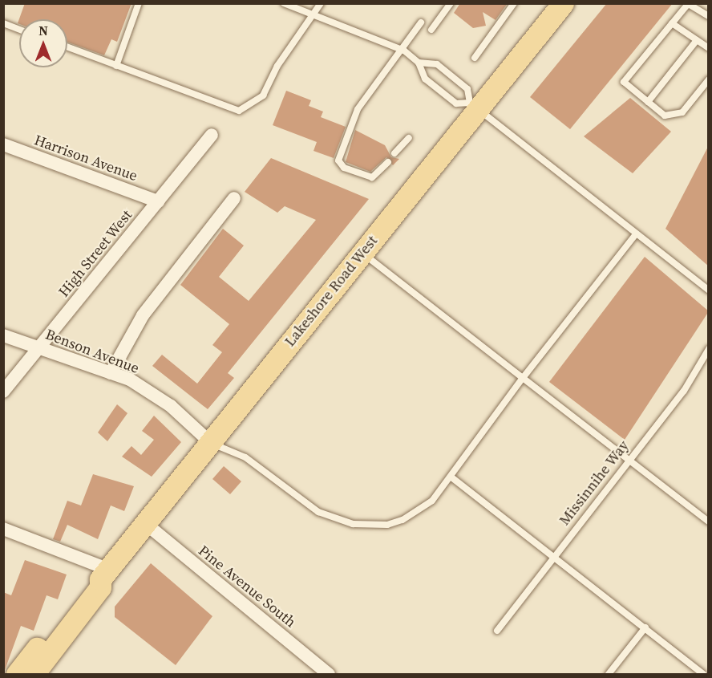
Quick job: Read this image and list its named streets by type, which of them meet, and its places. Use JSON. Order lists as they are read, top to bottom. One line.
{"streets":{"main road":["Lakeshore Road West"],"street":["Harrison Avenue","High Street West","Benson Avenue","Pine Avenue South"],"lane":["Missinnihe Way"]},"crossings":[["Harrison Avenue","High Street West"],["High Street West","Benson Avenue"],["Lakeshore Road West","Benson Avenue"],["Lakeshore Road West","Pine Avenue South"]],"north":"top"}
